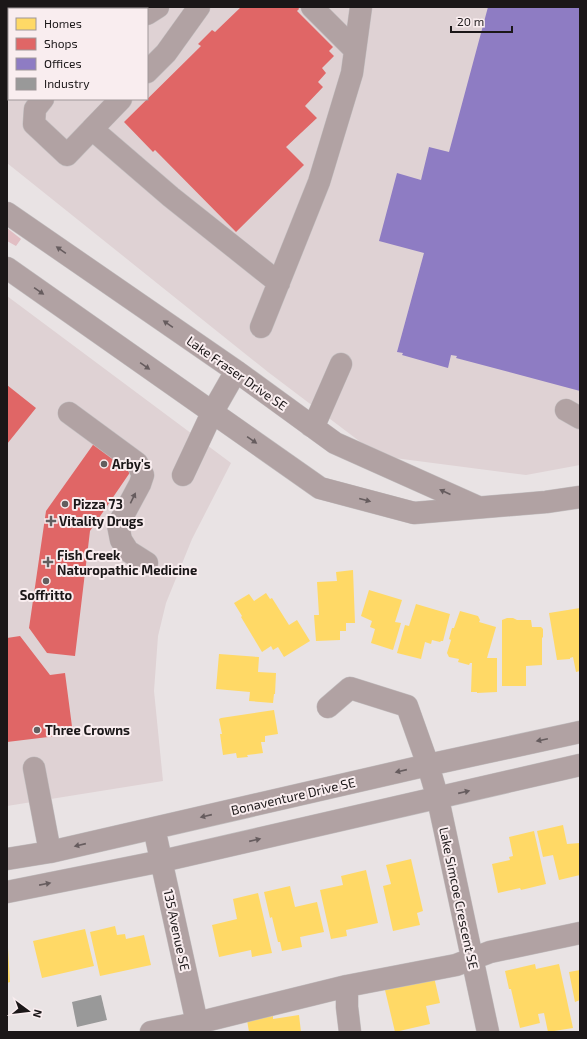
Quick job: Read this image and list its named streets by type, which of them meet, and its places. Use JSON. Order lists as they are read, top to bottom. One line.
{"streets":{"street":["Lake Fraser Drive SE","Bonaventure Drive SE","Lake Simcoe Crescent SE","135 Avenue SE"]},"crossings":[["Bonaventure Drive SE","Lake Simcoe Crescent SE"],["Bonaventure Drive SE","135 Avenue SE"]],"places":{"other":["Arby's","Pizza 73","Soffritto","Three Crowns"],"health":["Vitality Drugs","Fish Creek Naturopathic Medicine"]},"legend":["Homes","Shops","Offices","Industry"],"scale_bar":"20 m","north":"right"}
